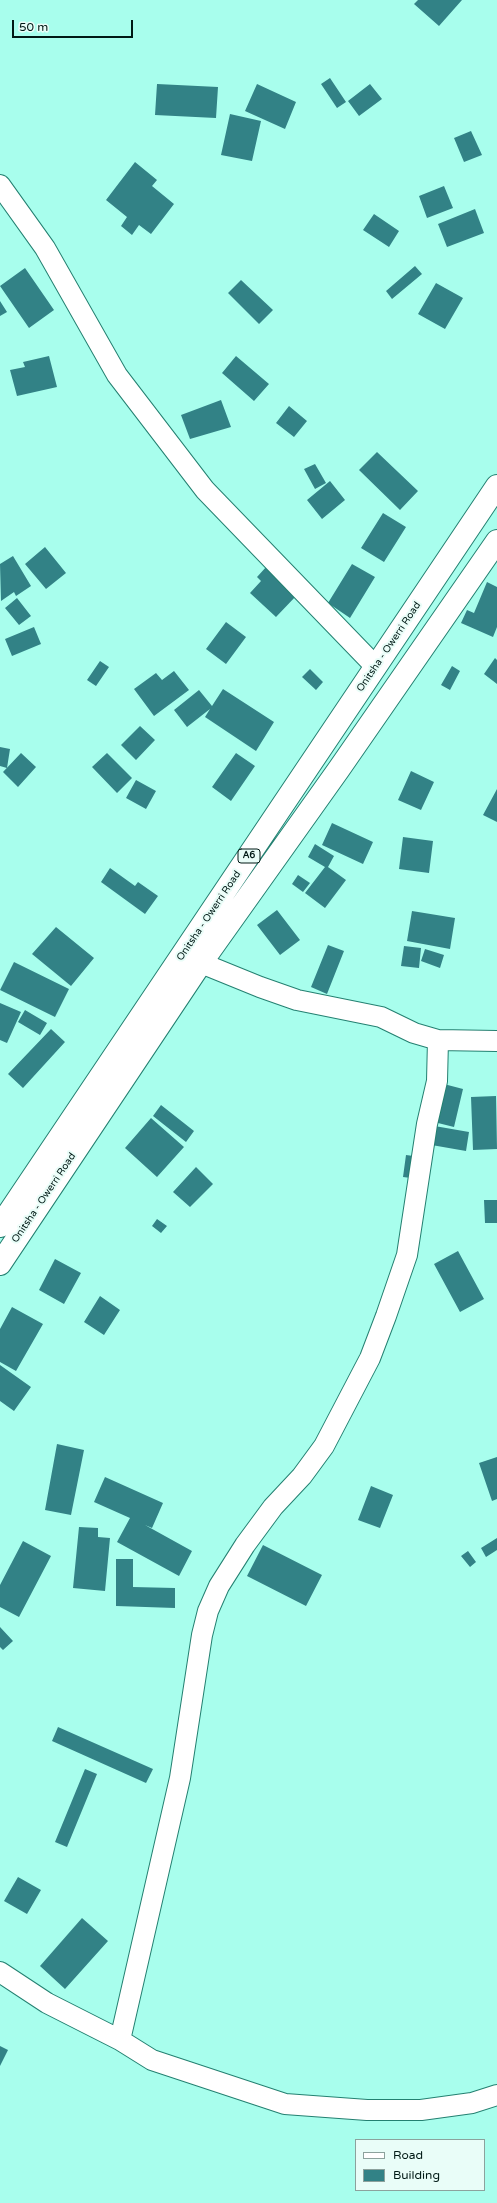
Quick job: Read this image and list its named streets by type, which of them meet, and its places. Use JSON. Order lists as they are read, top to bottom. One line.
{"streets":{"highway":["Onitsha - Owerri Road","A6"]},"legend":["Road","Building"],"scale_bar":"50 m"}
